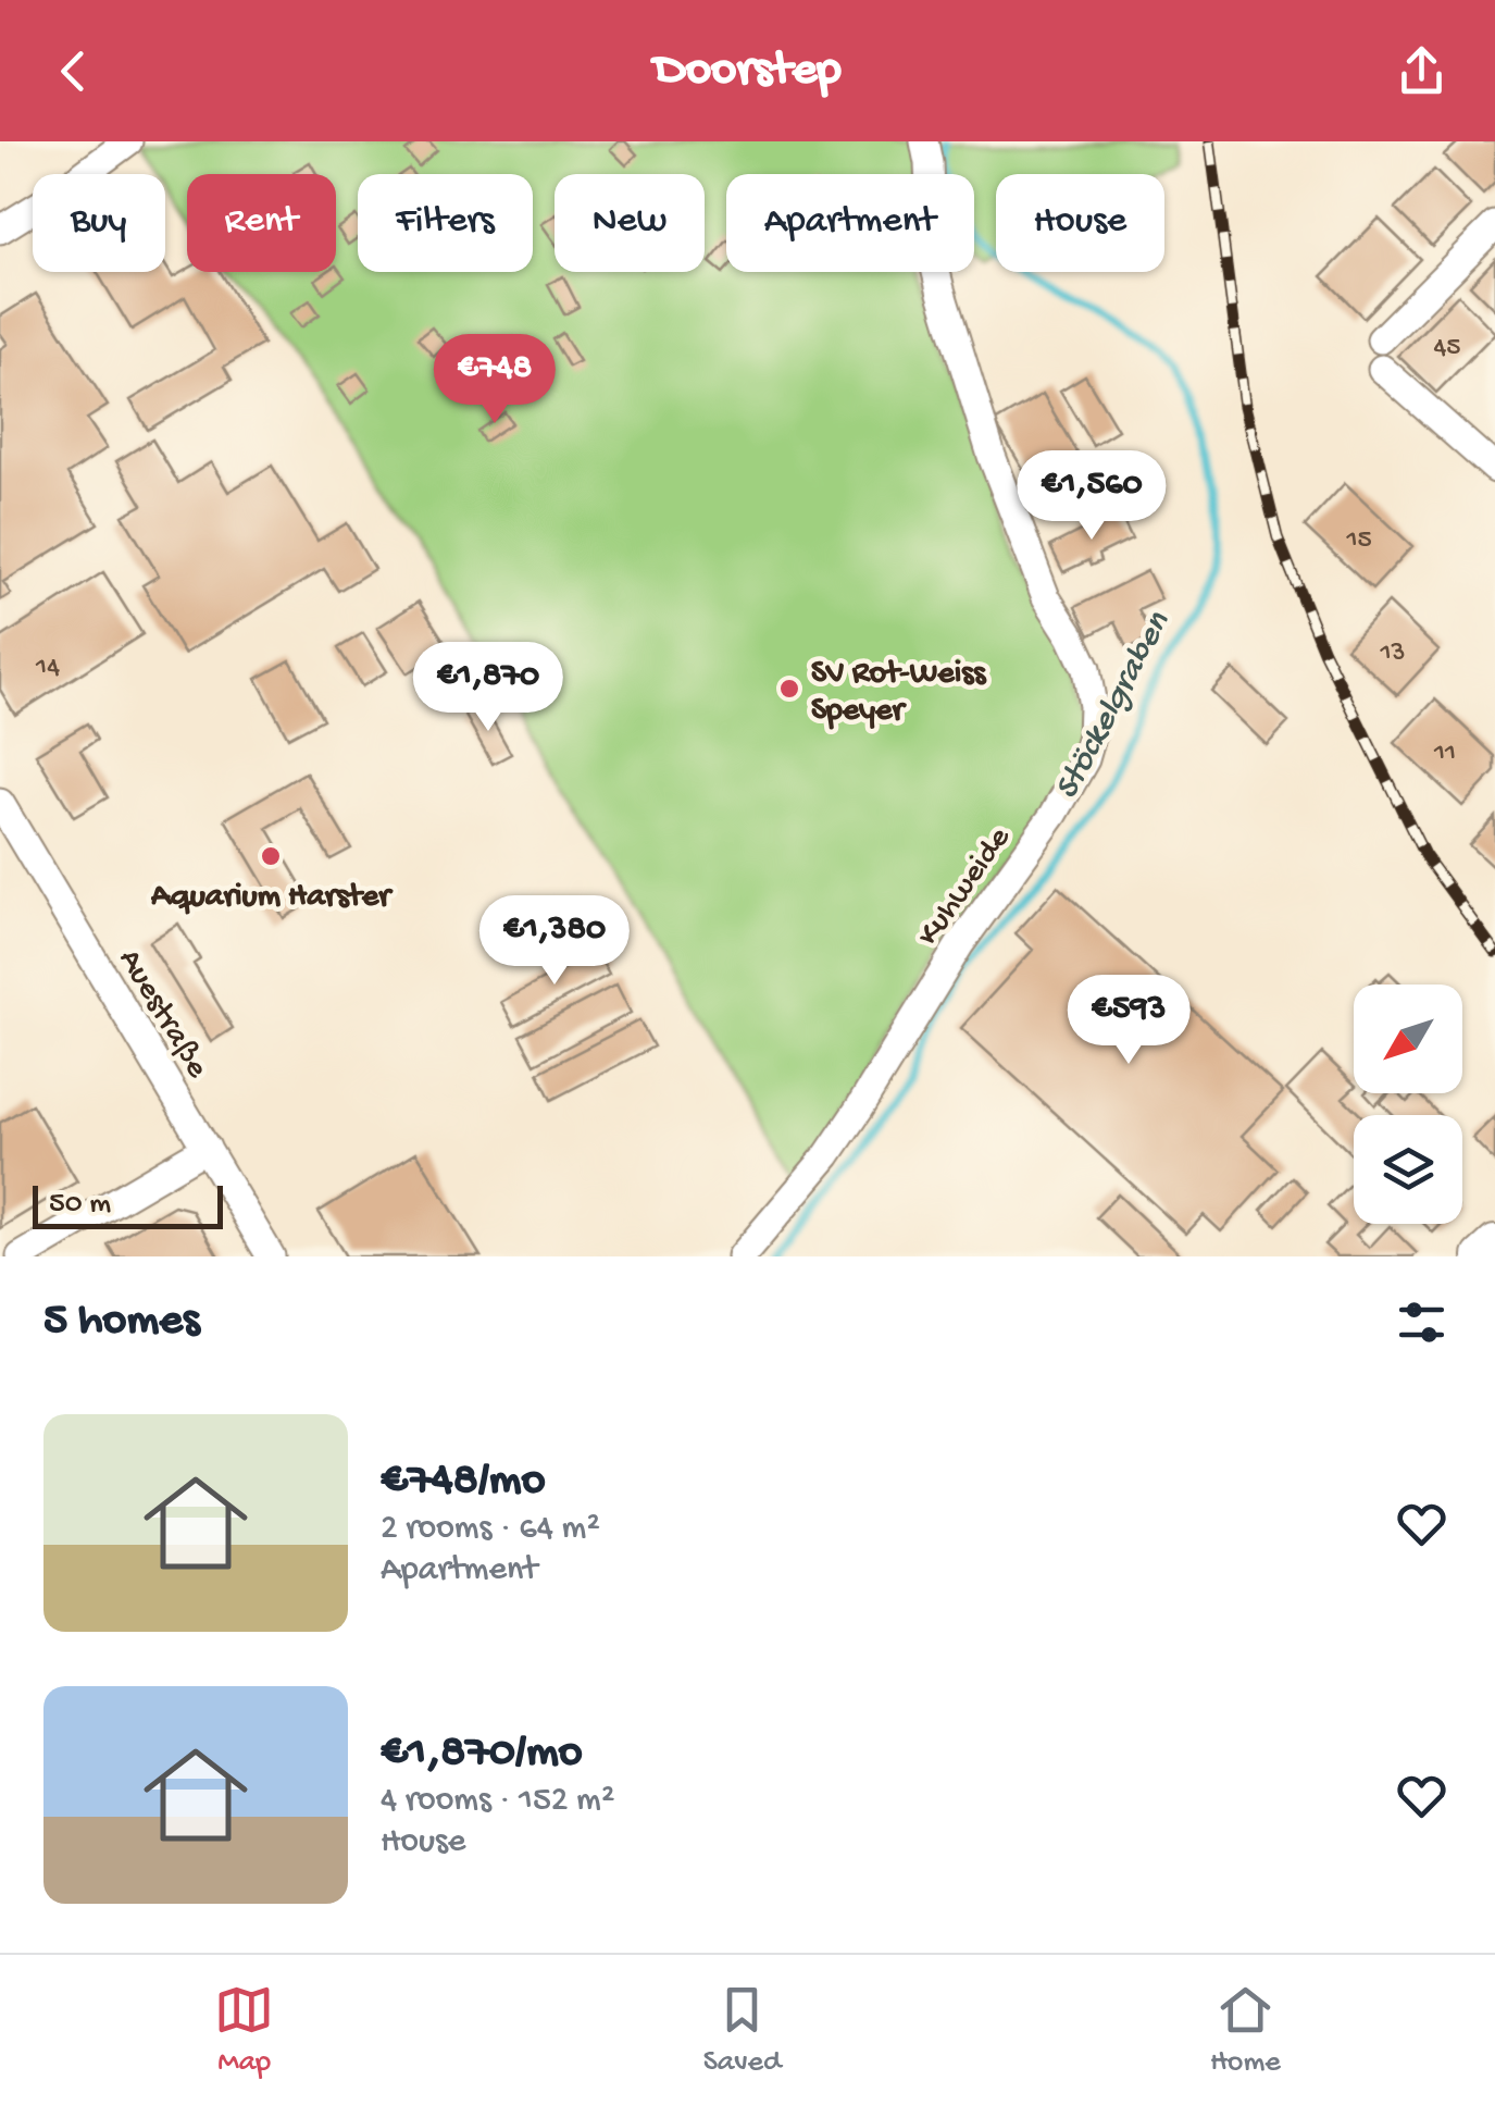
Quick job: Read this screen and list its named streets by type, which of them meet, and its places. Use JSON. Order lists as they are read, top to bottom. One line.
{"streets":{"street":["Kuhweide","Auestraße"]},"water":["Stöckelgraben"],"places":["SV Rot-Weiss Speyer","Aquarium Harster"],"house_numbers":["45","15","13","14","11"],"scale_bar":"50 m","north":"bottom left","page":{"header":"Doorstep","chip":["Buy","Rent","Filters","New","Apartment","House"],"price":["€748","€1,560","€1,870","€1,380","€593"],"scale":"50 m","heading":"5 homes","list":[{"name":"€748/mo","note":"2 rooms · 64 m² · Apartment"},{"name":"€1,870/mo","note":"4 rooms · 152 m² · House"}],"tabs":["Map","Saved","Home"]}}
